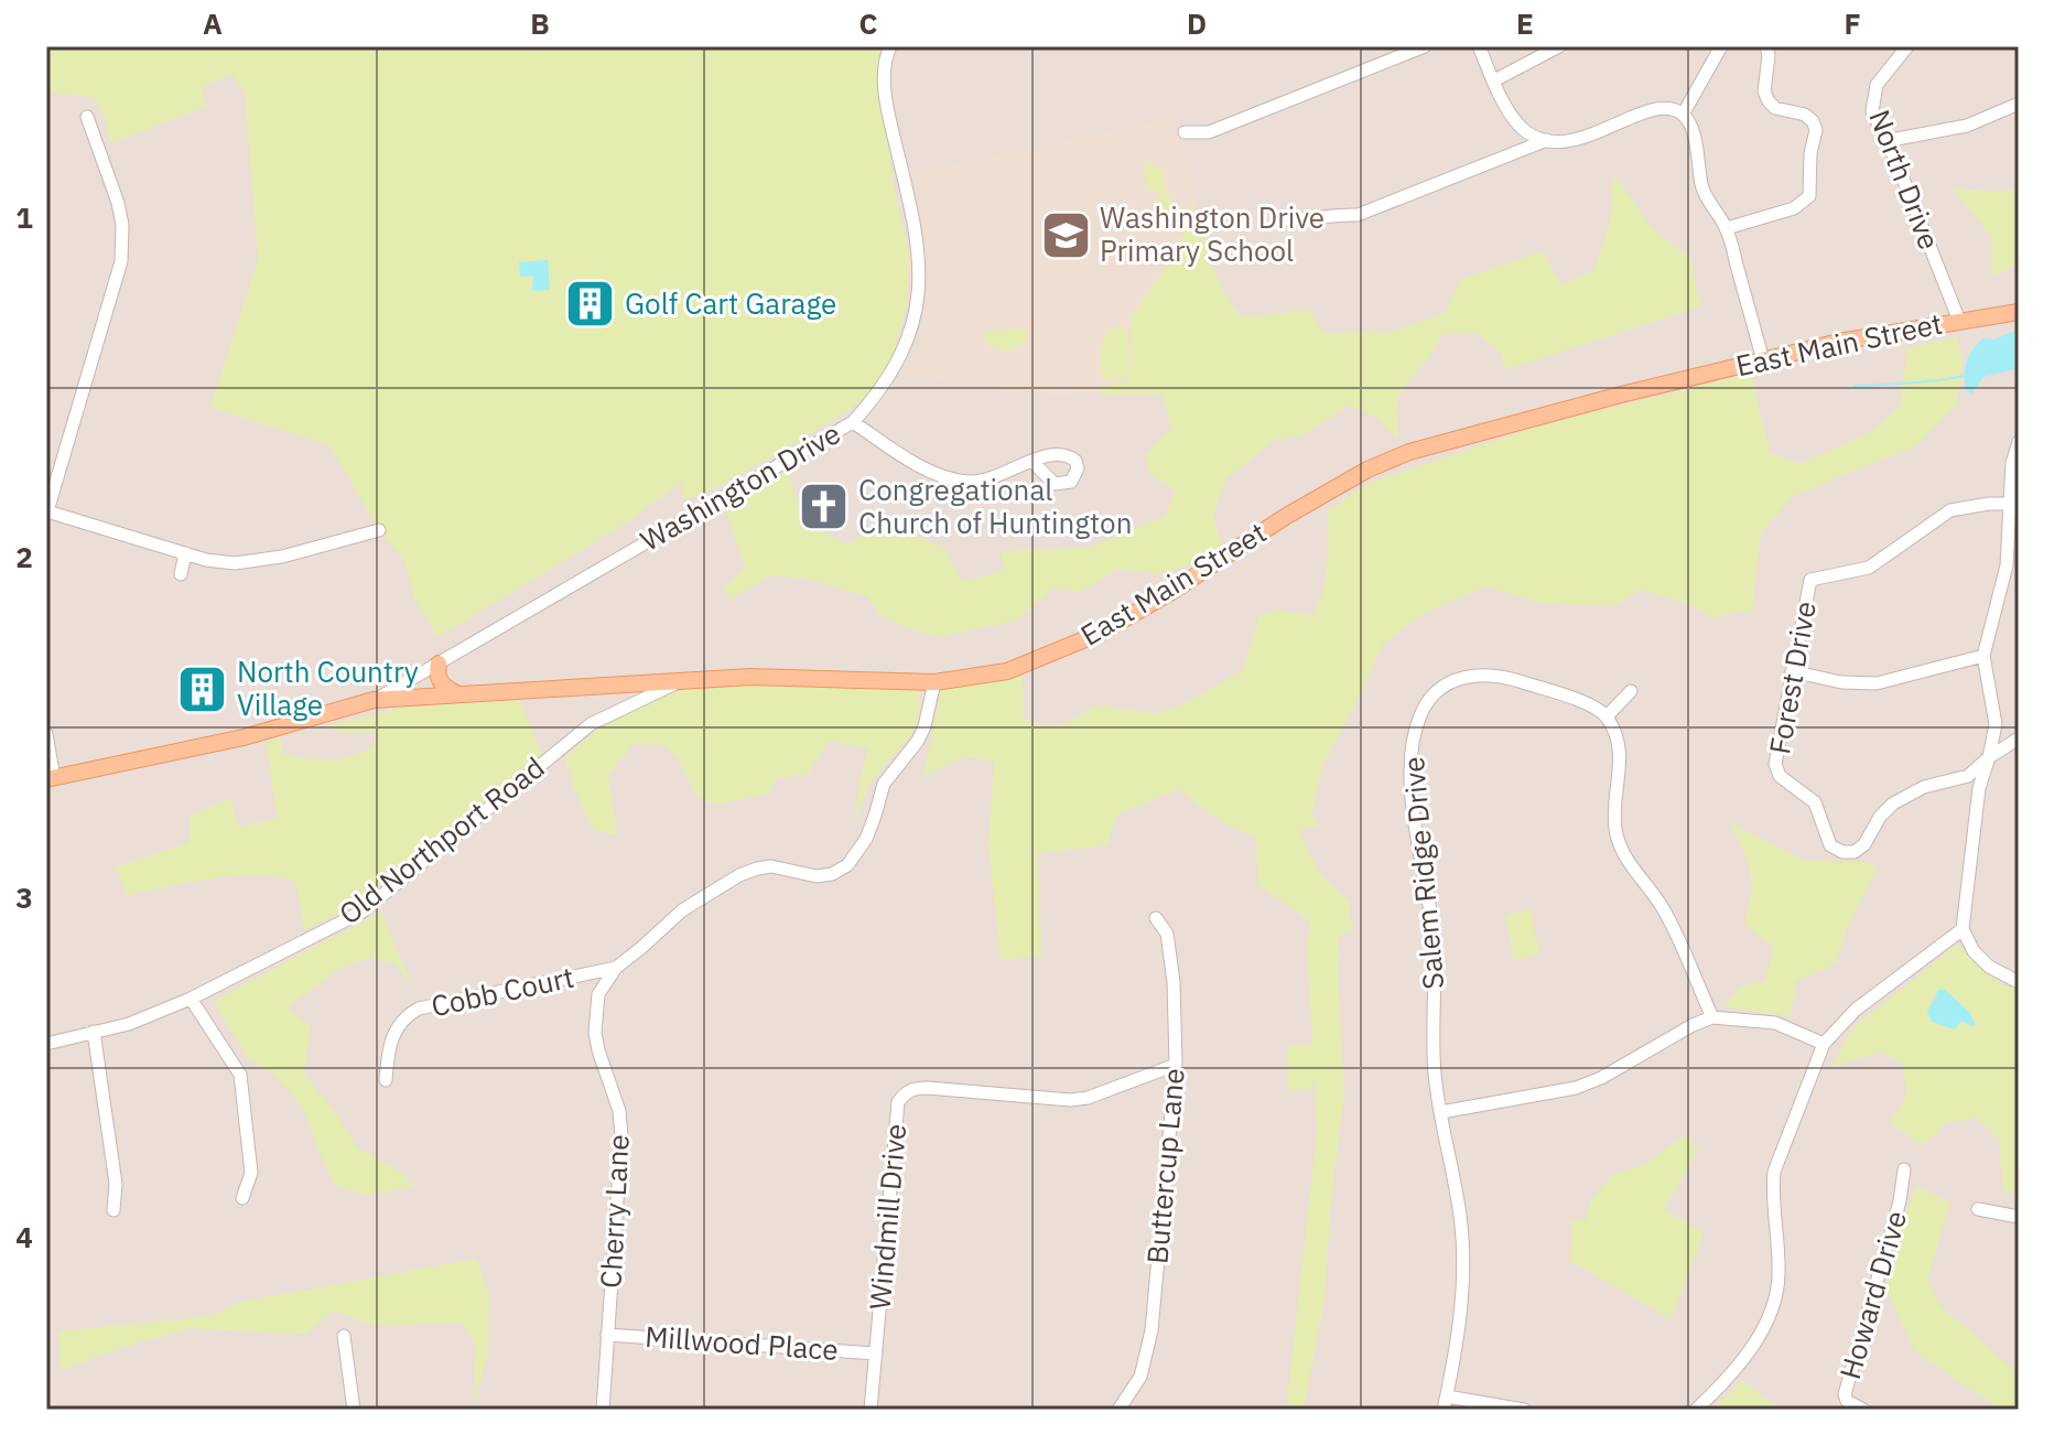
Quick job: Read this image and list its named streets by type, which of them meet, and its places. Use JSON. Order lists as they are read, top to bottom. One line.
{"streets":{"main road":["East Main Street"],"street":["North Drive","Washington Drive","Forest Drive","Old Northport Road","Salem Ridge Drive","Cobb Court","Buttercup Lane","Cherry Lane","Windmill Drive","Howard Drive","Millwood Place"]},"crossings":[["North Drive","East Main Street"],["East Main Street","Washington Drive"],["East Main Street","Old Northport Road"],["East Main Street","Cherry Lane"],["Cobb Court","Cherry Lane"],["Buttercup Lane","Windmill Drive"],["Cherry Lane","Millwood Place"],["Windmill Drive","Millwood Place"]],"places":{"school or university":["Washington Drive Primary School"],"building":["Golf Cart Garage","North Country Village"],"church":["Congregational Church of Huntington"]},"grid":{"columns":["A","B","C","D","E","F"],"rows":["1","2","3","4"]}}
